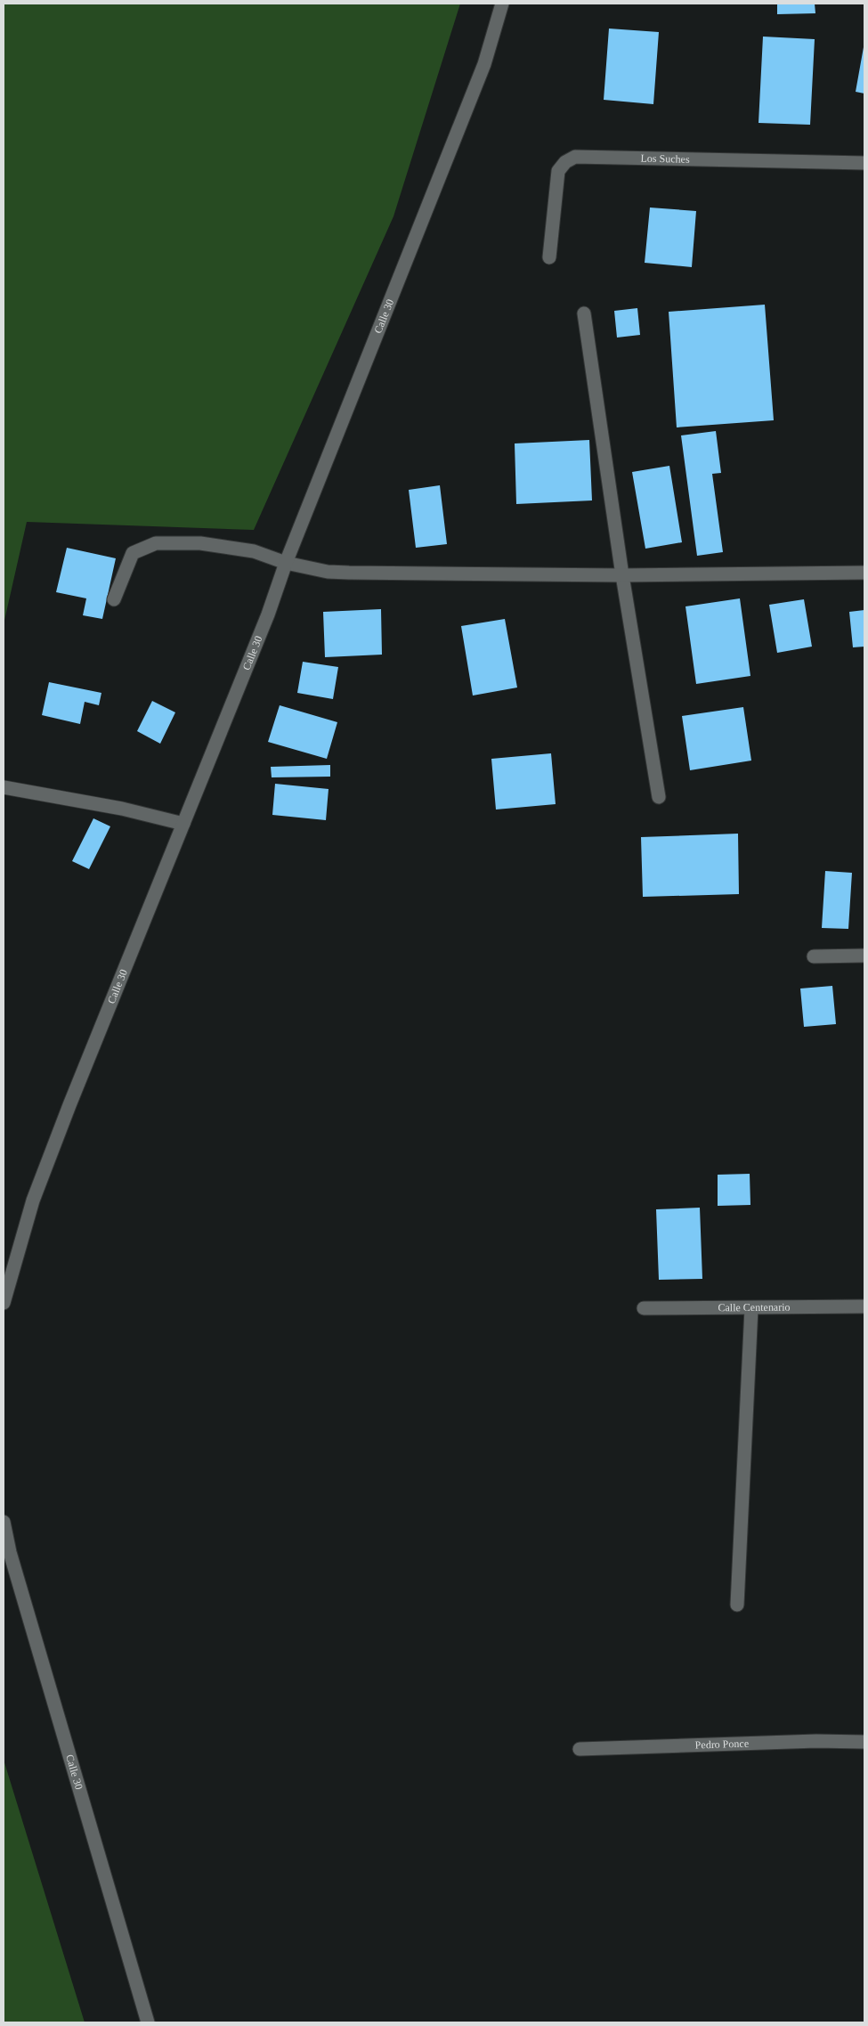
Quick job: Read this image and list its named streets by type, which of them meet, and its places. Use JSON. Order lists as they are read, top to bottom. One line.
{"streets":{"street":["Los Suches","Calle 30","Calle Centenario","Pedro Ponce"]}}
